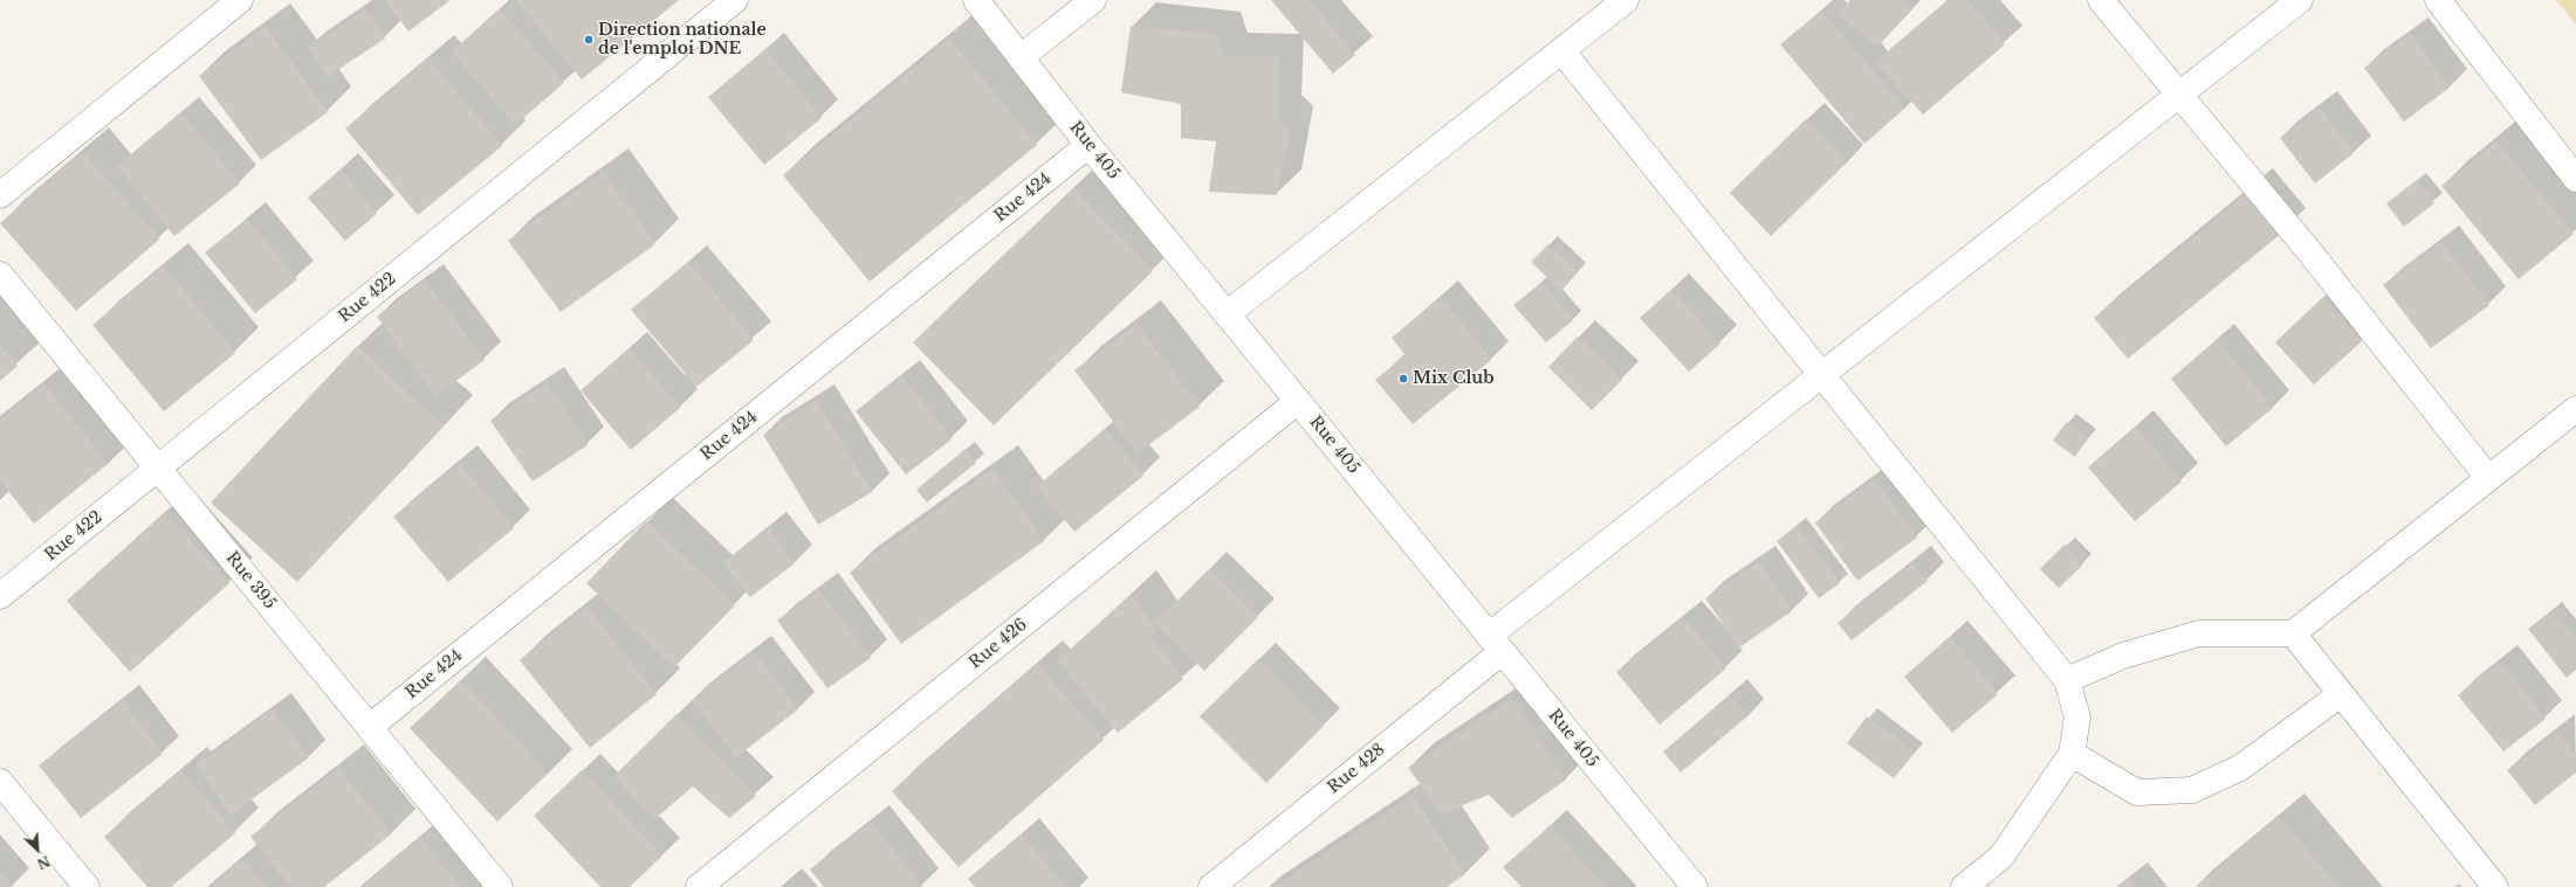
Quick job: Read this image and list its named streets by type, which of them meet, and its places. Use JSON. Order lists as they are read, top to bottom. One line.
{"streets":{"street":["Rue 405","Rue 424","Rue 422","Rue 395","Rue 426","Rue 428"]},"crossings":[["Rue 405","Rue 424"],["Rue 405","Rue 426"],["Rue 405","Rue 428"],["Rue 424","Rue 395"],["Rue 422","Rue 395"]],"places":["Direction nationale de l'emploi DNE","Mix Club"],"north":"bottom right"}
